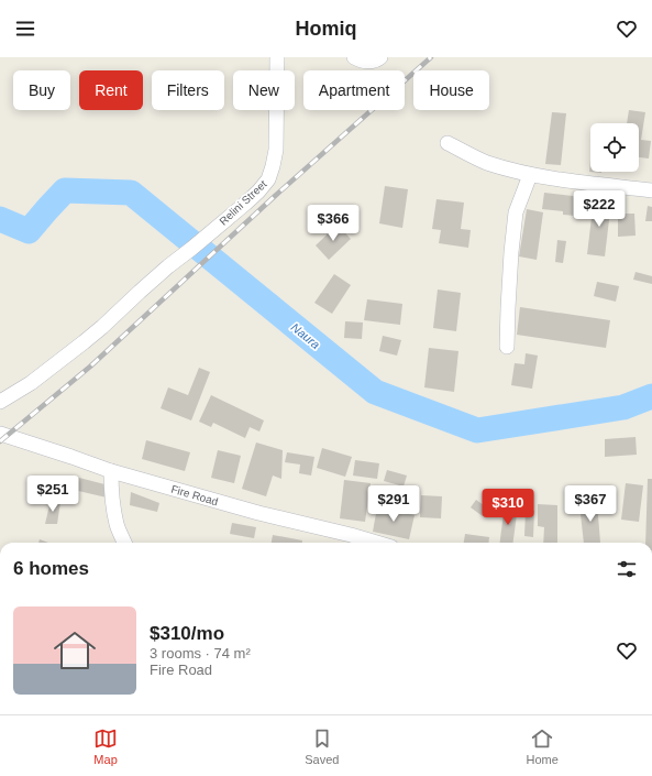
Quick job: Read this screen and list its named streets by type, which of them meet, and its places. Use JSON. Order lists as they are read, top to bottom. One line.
{"streets":{"street":["Relini Street","Fire Road"]},"water":["Naura"],"page":{"header":"Homiq","chip":["Buy","Rent","Filters","New","Apartment","House"],"price":["$222","$366","$251","$291","$367","$310"],"heading":"6 homes","list":[{"name":"$310/mo","note":"3 rooms · 74 m² · Fire Road"}],"tabs":["Map","Saved","Home"]}}
